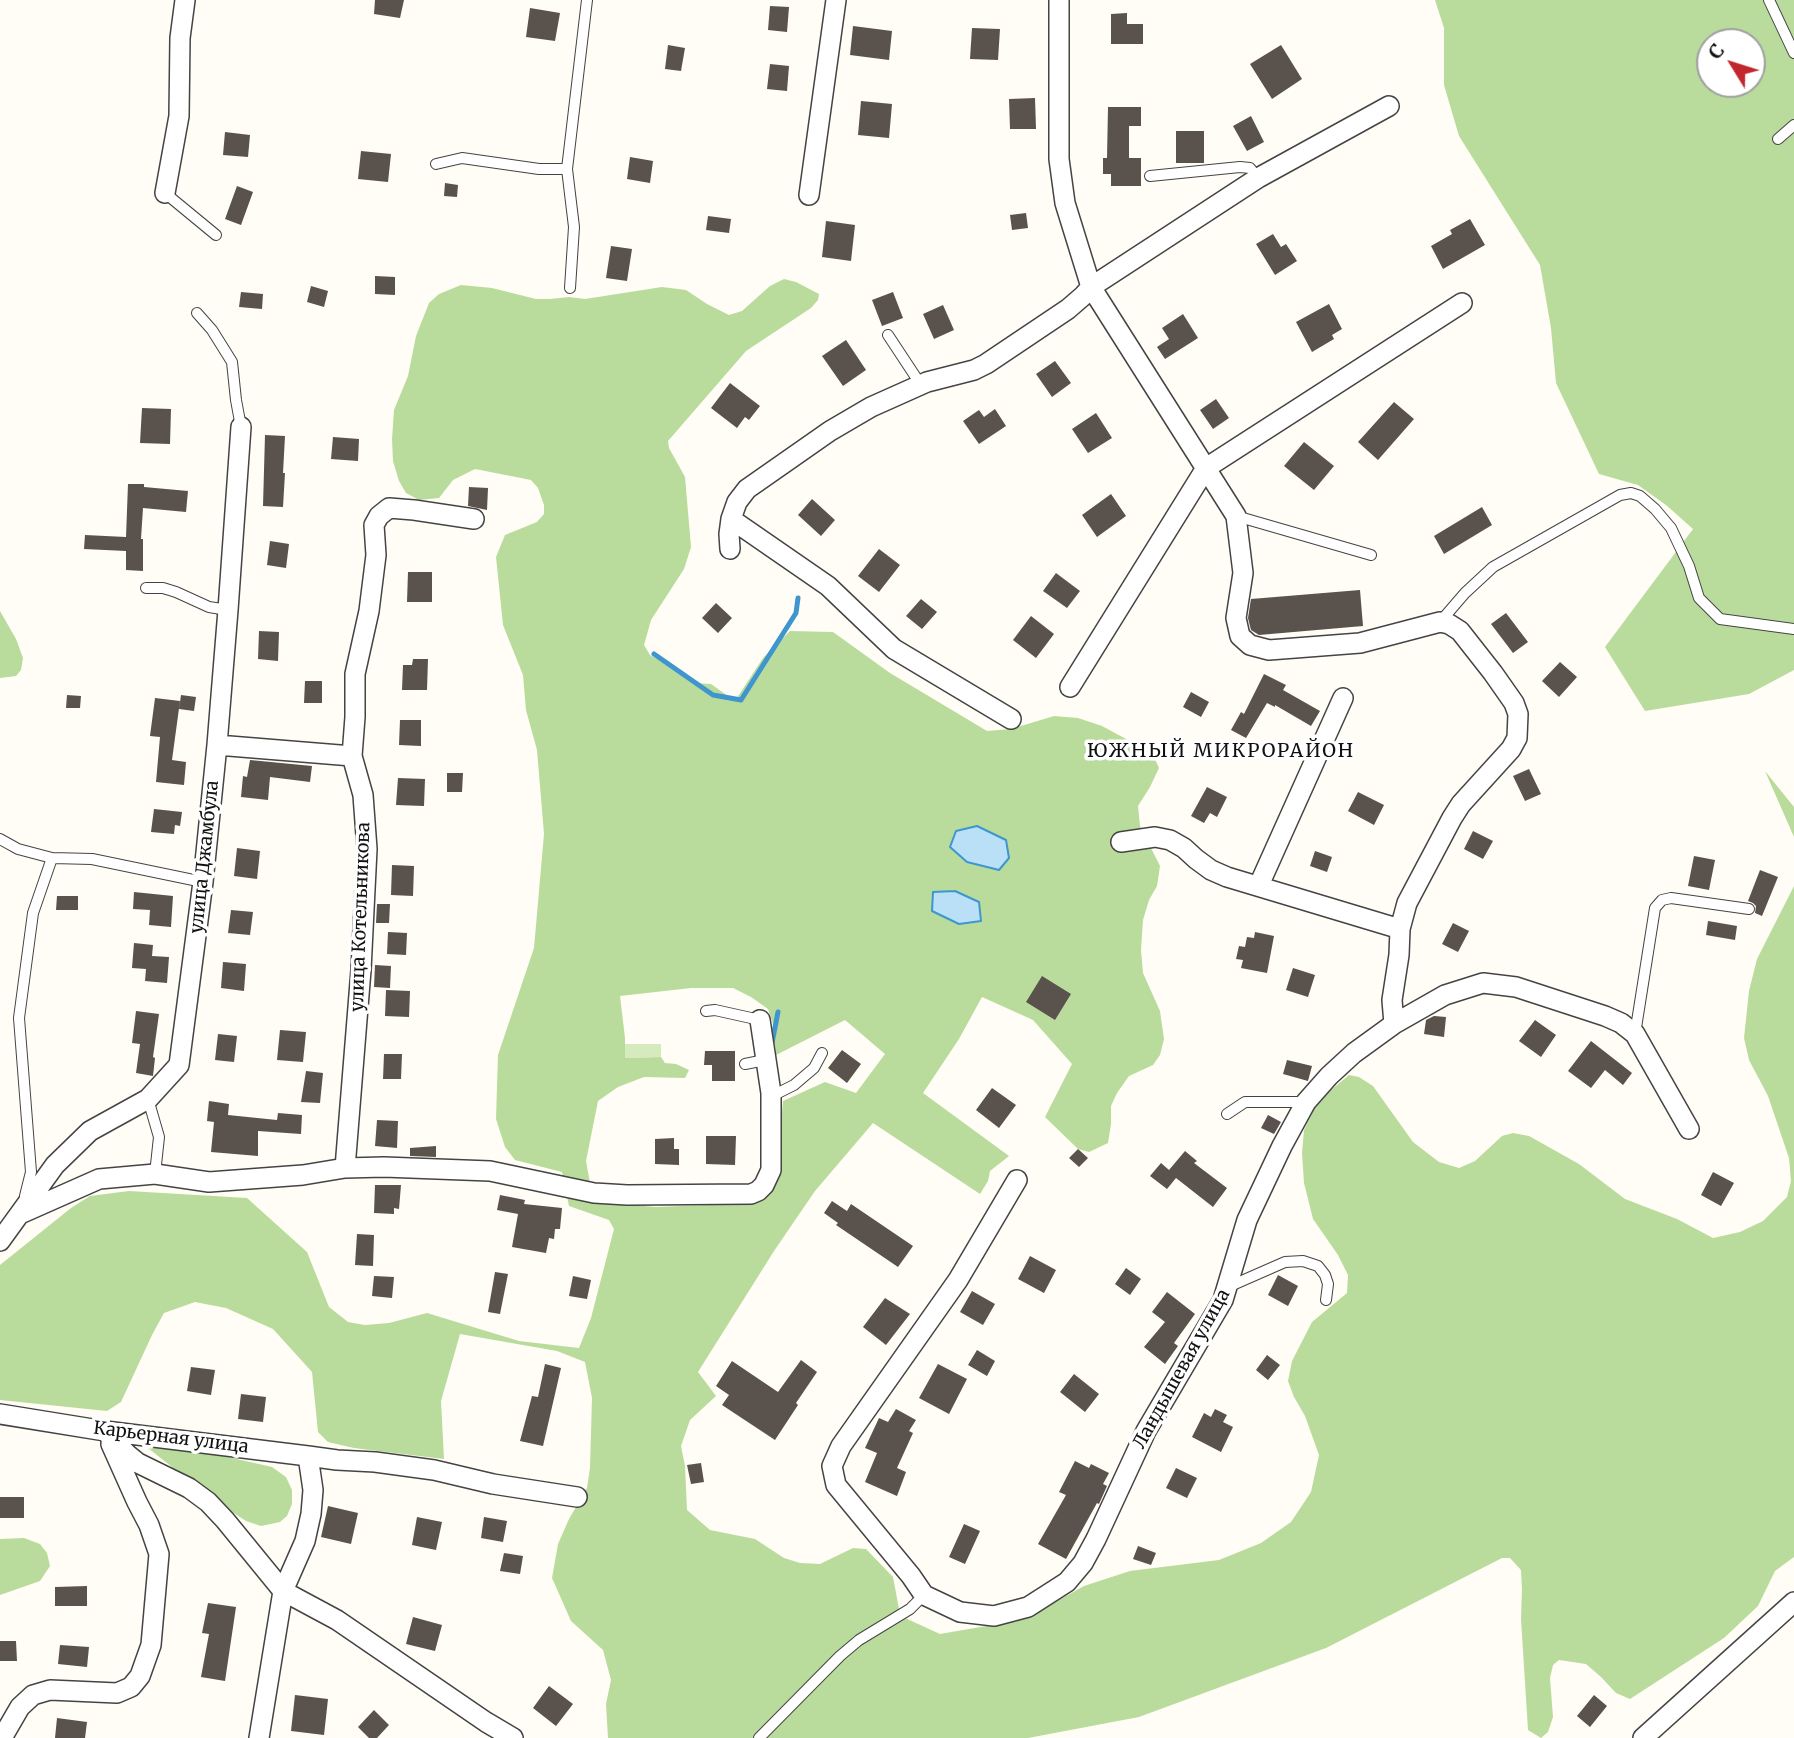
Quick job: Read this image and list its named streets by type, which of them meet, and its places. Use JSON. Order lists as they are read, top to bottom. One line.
{"streets":{"street":["улица Джамбула","улица Котельникова","Ландышевая улица","Карьерная улица"]},"districts":["ЮЖНЫЙ МИКРОРАЙОН"],"north":"top left"}
